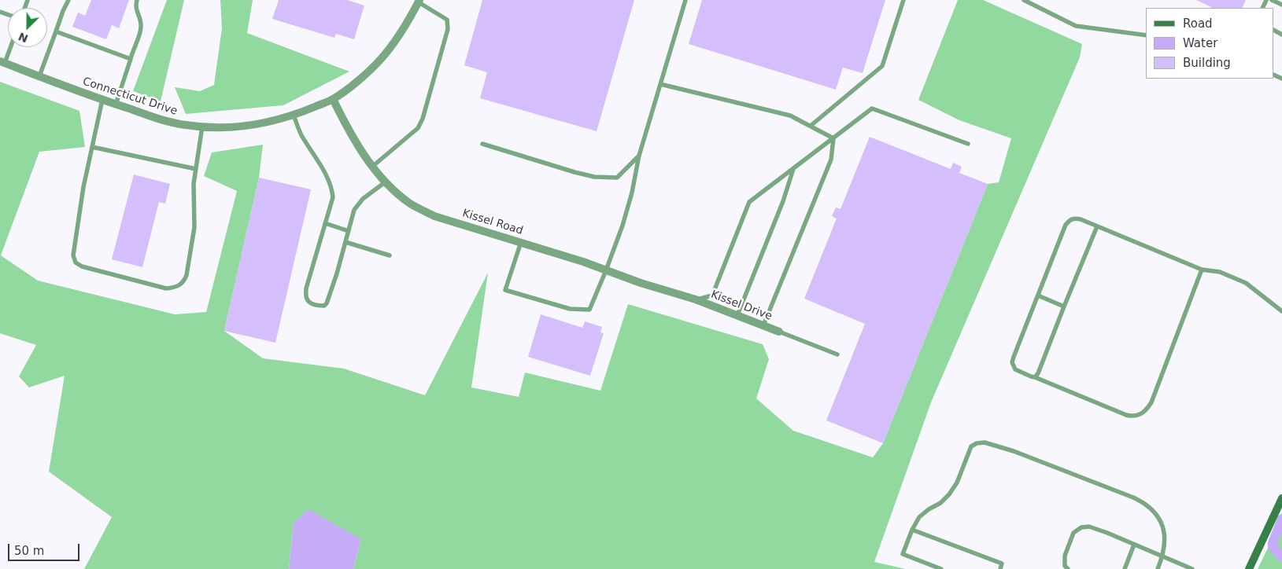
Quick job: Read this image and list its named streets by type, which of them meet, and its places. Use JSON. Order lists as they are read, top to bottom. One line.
{"streets":{"street":["Connecticut Drive","Kissel Road","Kissel Drive"]},"crossings":[["Connecticut Drive","Kissel Road"],["Kissel Road","Kissel Drive"]],"legend":["Road","Water","Building"],"scale_bar":"50 m","north":"bottom left"}
